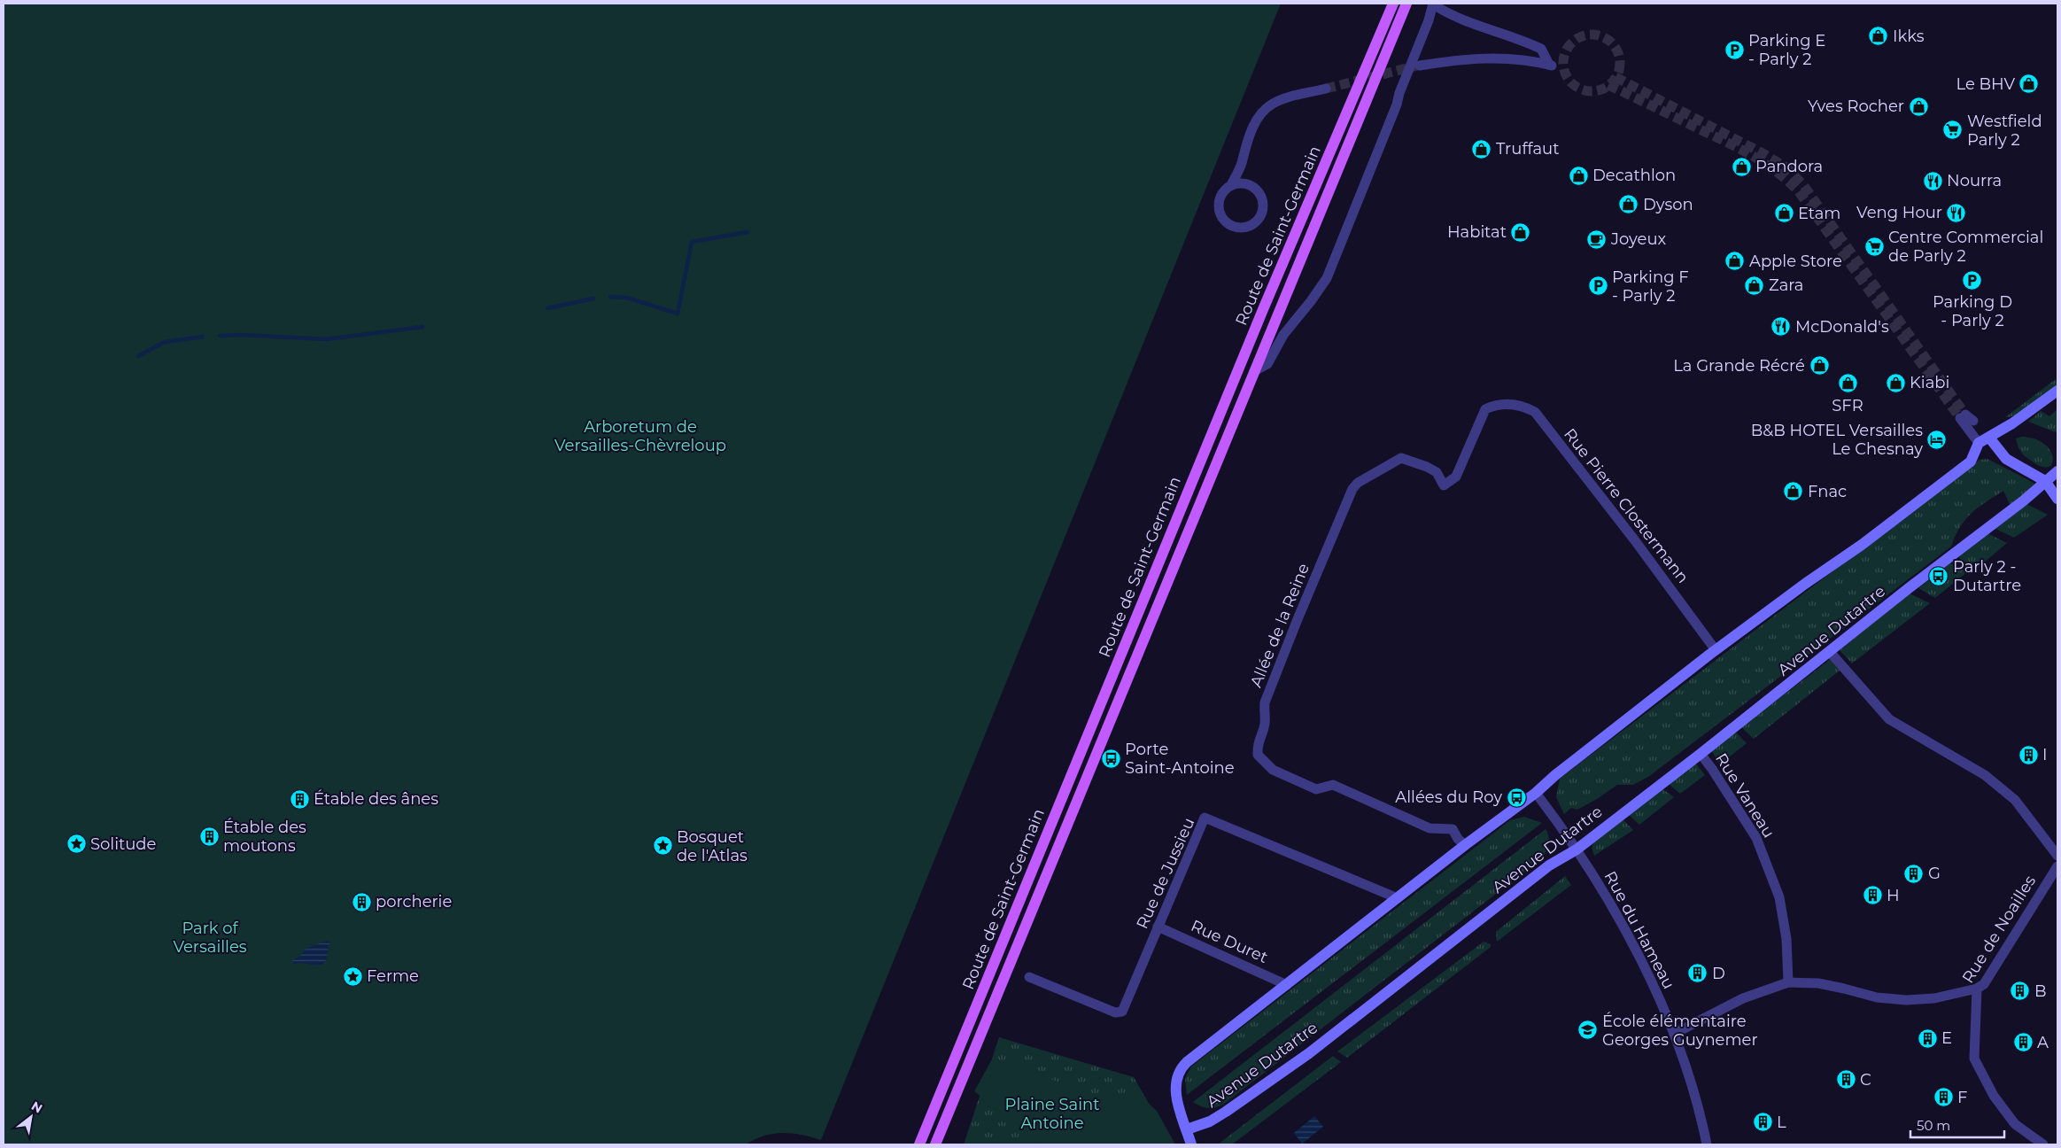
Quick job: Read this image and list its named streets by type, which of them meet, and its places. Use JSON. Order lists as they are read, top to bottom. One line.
{"streets":{"main road":["Route de Saint-Germain","Avenue Dutartre"],"street":["Rue Pierre Clostermann","Allée de la Reine","Rue Vaneau","Rue de Jussieu","Rue de Noailles","Rue du Hameau","Rue Duret"]},"crossings":[["Rue Pierre Clostermann","Allée de la Reine"],["Avenue Dutartre","Rue Vaneau"],["Avenue Dutartre","Rue du Hameau"],["Rue de Jussieu","Rue Duret"]],"parks":["Arboretum de Versailles-Chèvreloup","Park of Versailles","Plaine Saint Antoine"],"places":{"shop":["Ikks","Le BHV","Yves Rocher","Truffaut","Pandora","Decathlon","Dyson","Etam","Habitat","Apple Store","Zara","La Grande Récré","Kiabi","SFR","Fnac"],"parking":["Parking E - Parly 2","Parking D - Parly 2","Parking F - Parly 2"],"supermarket":["Westfield Parly 2","Centre Commercial de Parly 2"],"restaurant":["Nourra","Veng Hour","McDonald's"],"cafe":["Joyeux"],"hotel":["B&B HOTEL Versailles Le Chesnay"],"bus stop":["Parly 2 - Dutartre","Porte Saint-Antoine","Allées du Roy"],"building":["I","Étable des ânes","Étable des moutons","G","H","porcherie","D","B","E","A","C","F","L"],"place":["Solitude","Bosquet de l'Atlas","Ferme"],"school or university":["École élémentaire Georges Guynemer"]},"scale_bar":"50 m","north":"top right"}
